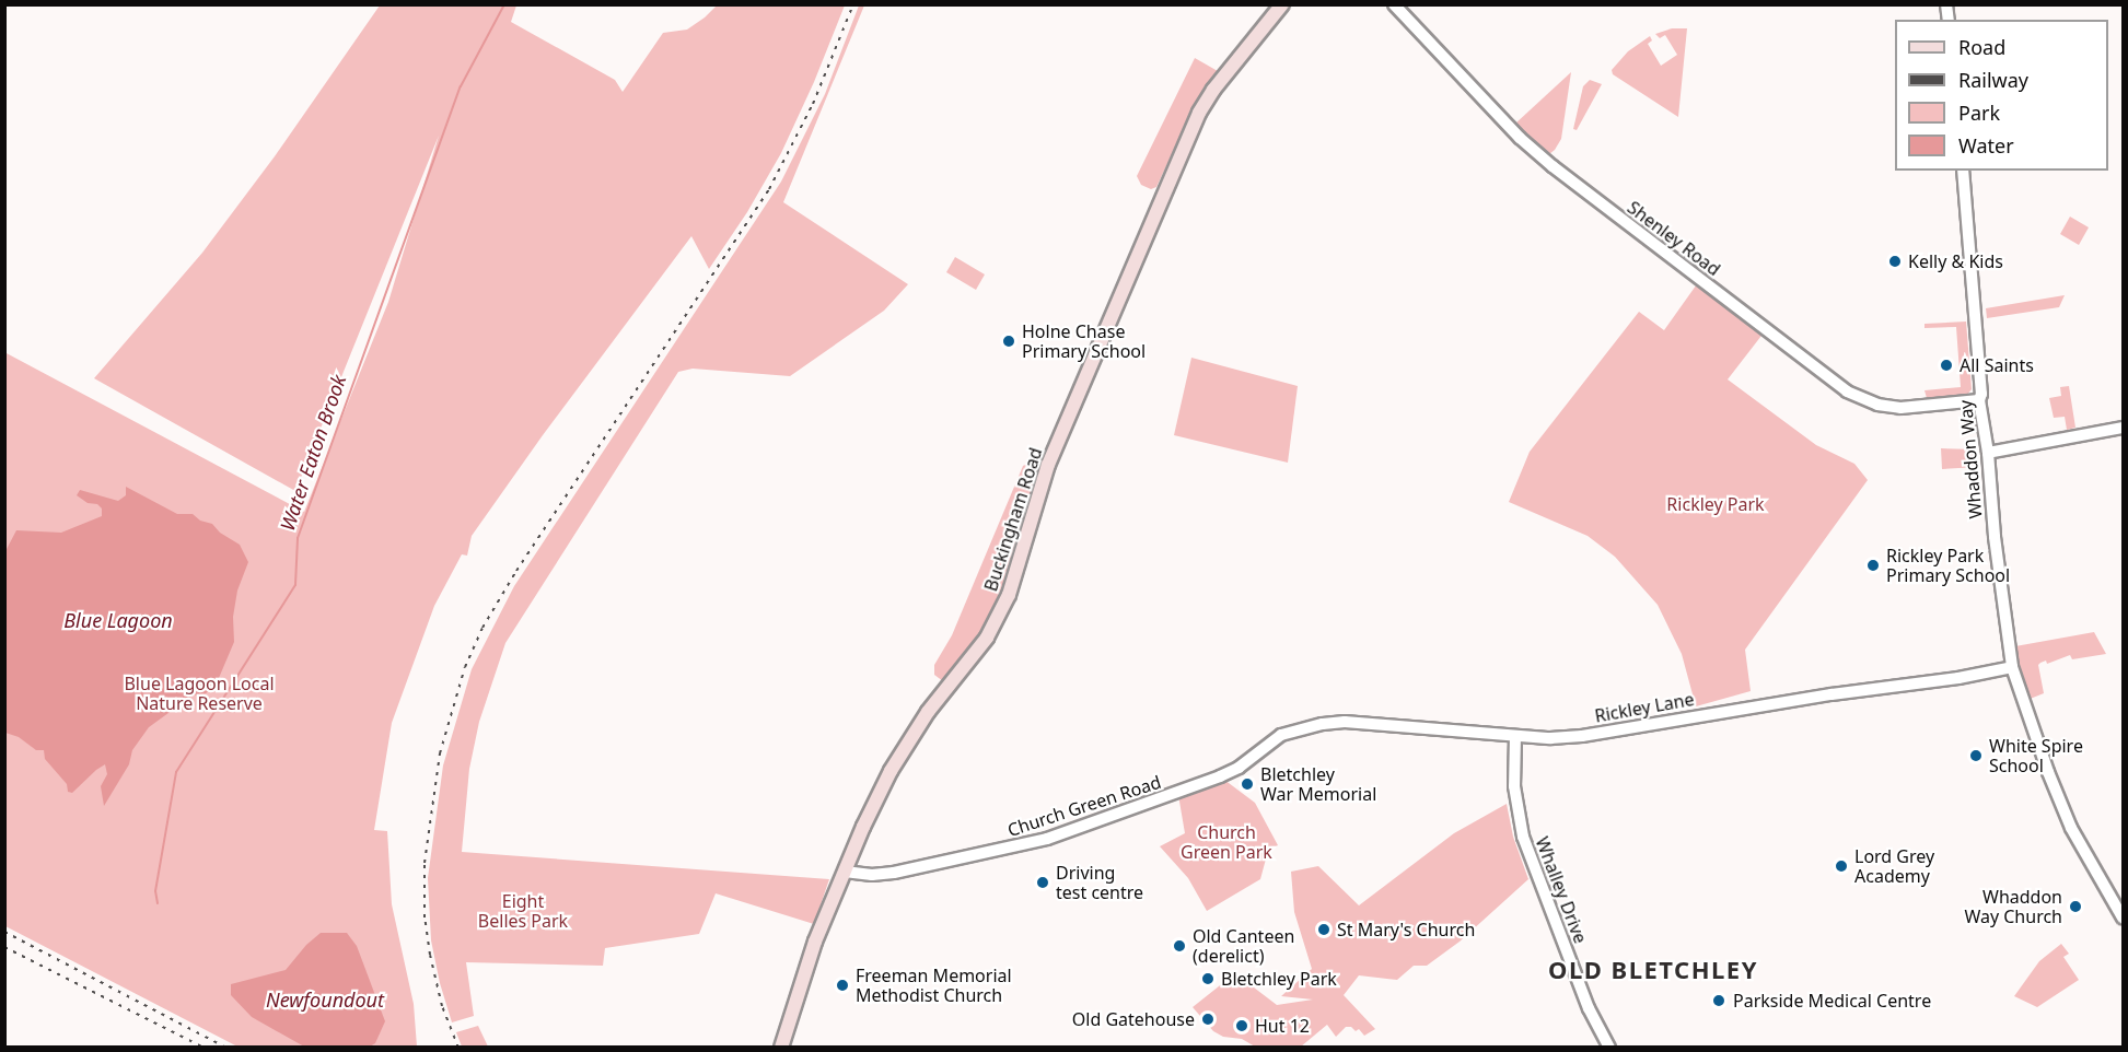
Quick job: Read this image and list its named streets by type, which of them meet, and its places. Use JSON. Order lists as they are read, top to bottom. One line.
{"streets":{"main road":["Buckingham Road"],"street":["Shenley Road","Whaddon Way","Rickley Lane","Church Green Road","Whalley Drive"]},"crossings":[["Shenley Road","Whaddon Way"],["Whaddon Way","Rickley Lane"],["Buckingham Road","Church Green Road"],["Rickley Lane","Church Green Road"],["Rickley Lane","Whalley Drive"]],"districts":["OLD BLETCHLEY"],"water":["Water Eaton Brook","Blue Lagoon","Newfoundout"],"parks":["Rickley Park","Blue Lagoon Local Nature Reserve","Church Green Park","Eight Belles Park"],"places":["Kelly & Kids","Holne Chase Primary School","All Saints","Rickley Park Primary School","White Spire School","Bletchley War Memorial","Lord Grey Academy","Driving test centre","Whaddon Way Church","St Mary's Church","Old Canteen (derelict)","Bletchley Park","Freeman Memorial Methodist Church","Parkside Medical Centre","Old Gatehouse","Hut 12"],"legend":["Road","Railway","Park","Water"]}
